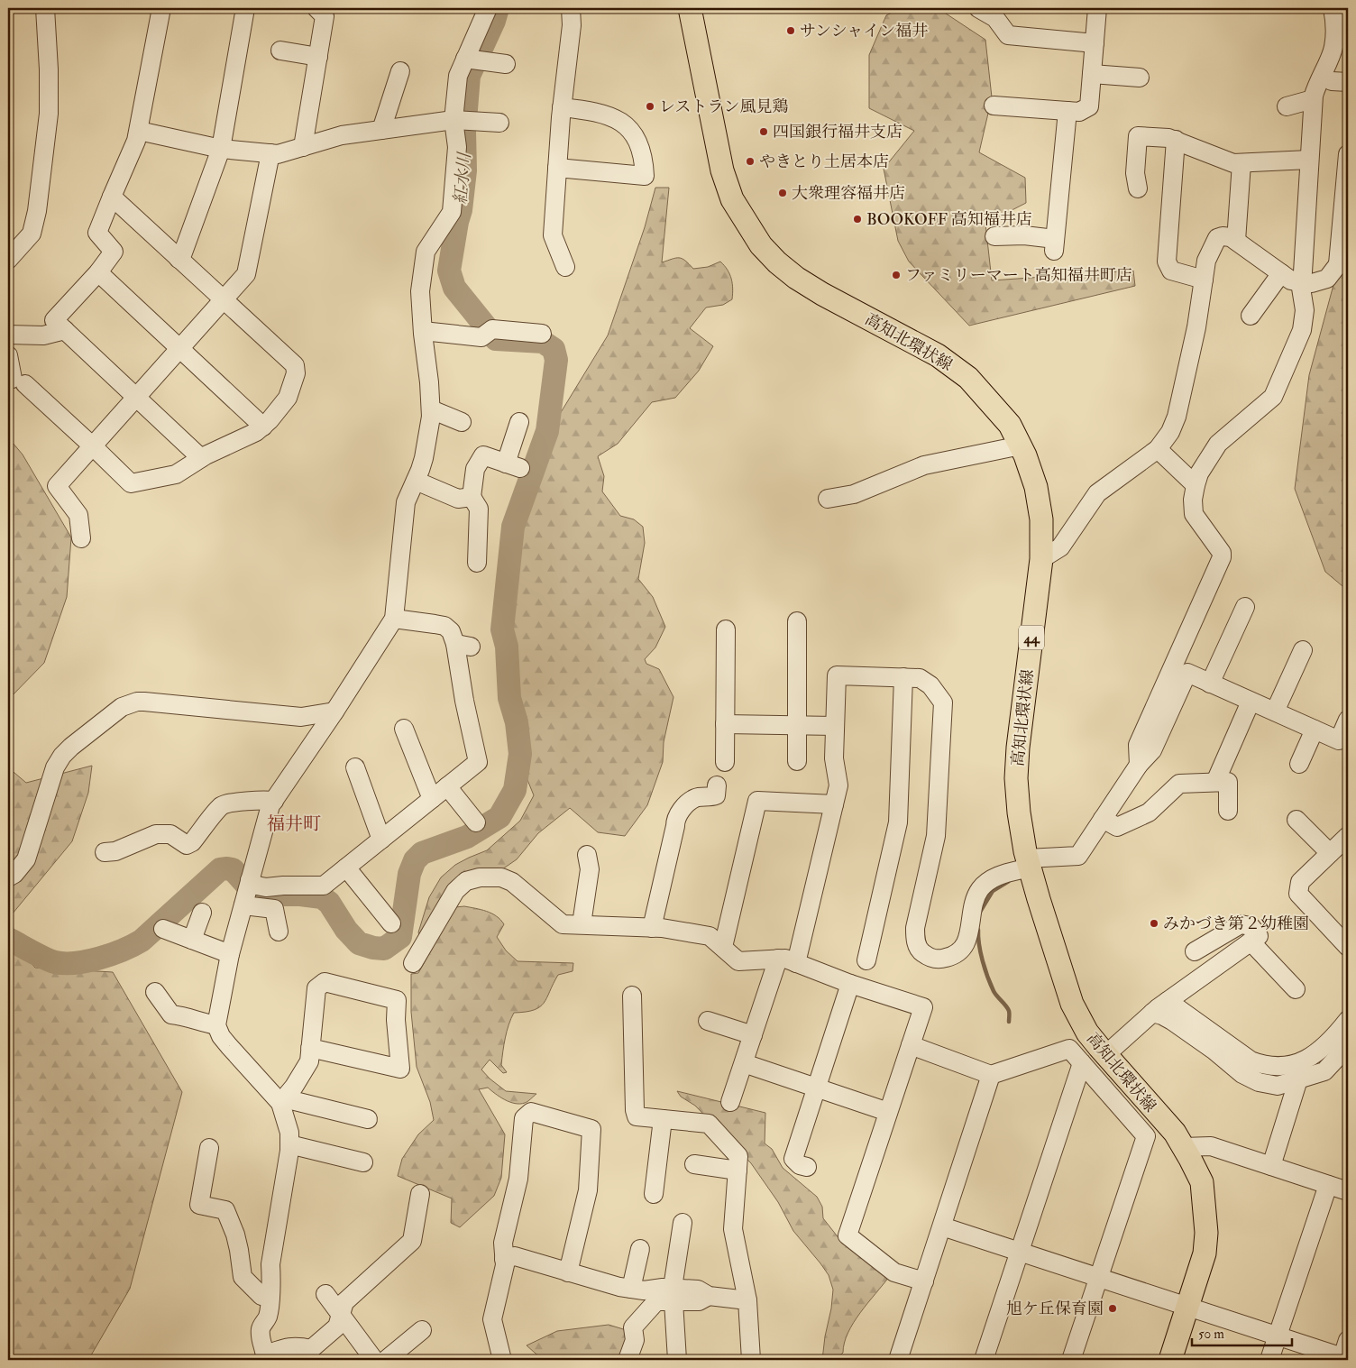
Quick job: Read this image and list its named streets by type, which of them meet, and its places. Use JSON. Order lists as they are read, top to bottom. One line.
{"streets":{"main road":["高知北環状線","44"]},"districts":["福井町"],"water":["紅水川"],"places":["サンシャイン福井","レストラン風見鶏","四国銀行福井支店","やきとり土居本店","大衆理容福井店","BOOKOFF 高知福井店","ファミリーマート高知福井町店","みかづき第２幼稚園","旭ケ丘保育園"],"scale_bar":"50 m"}
